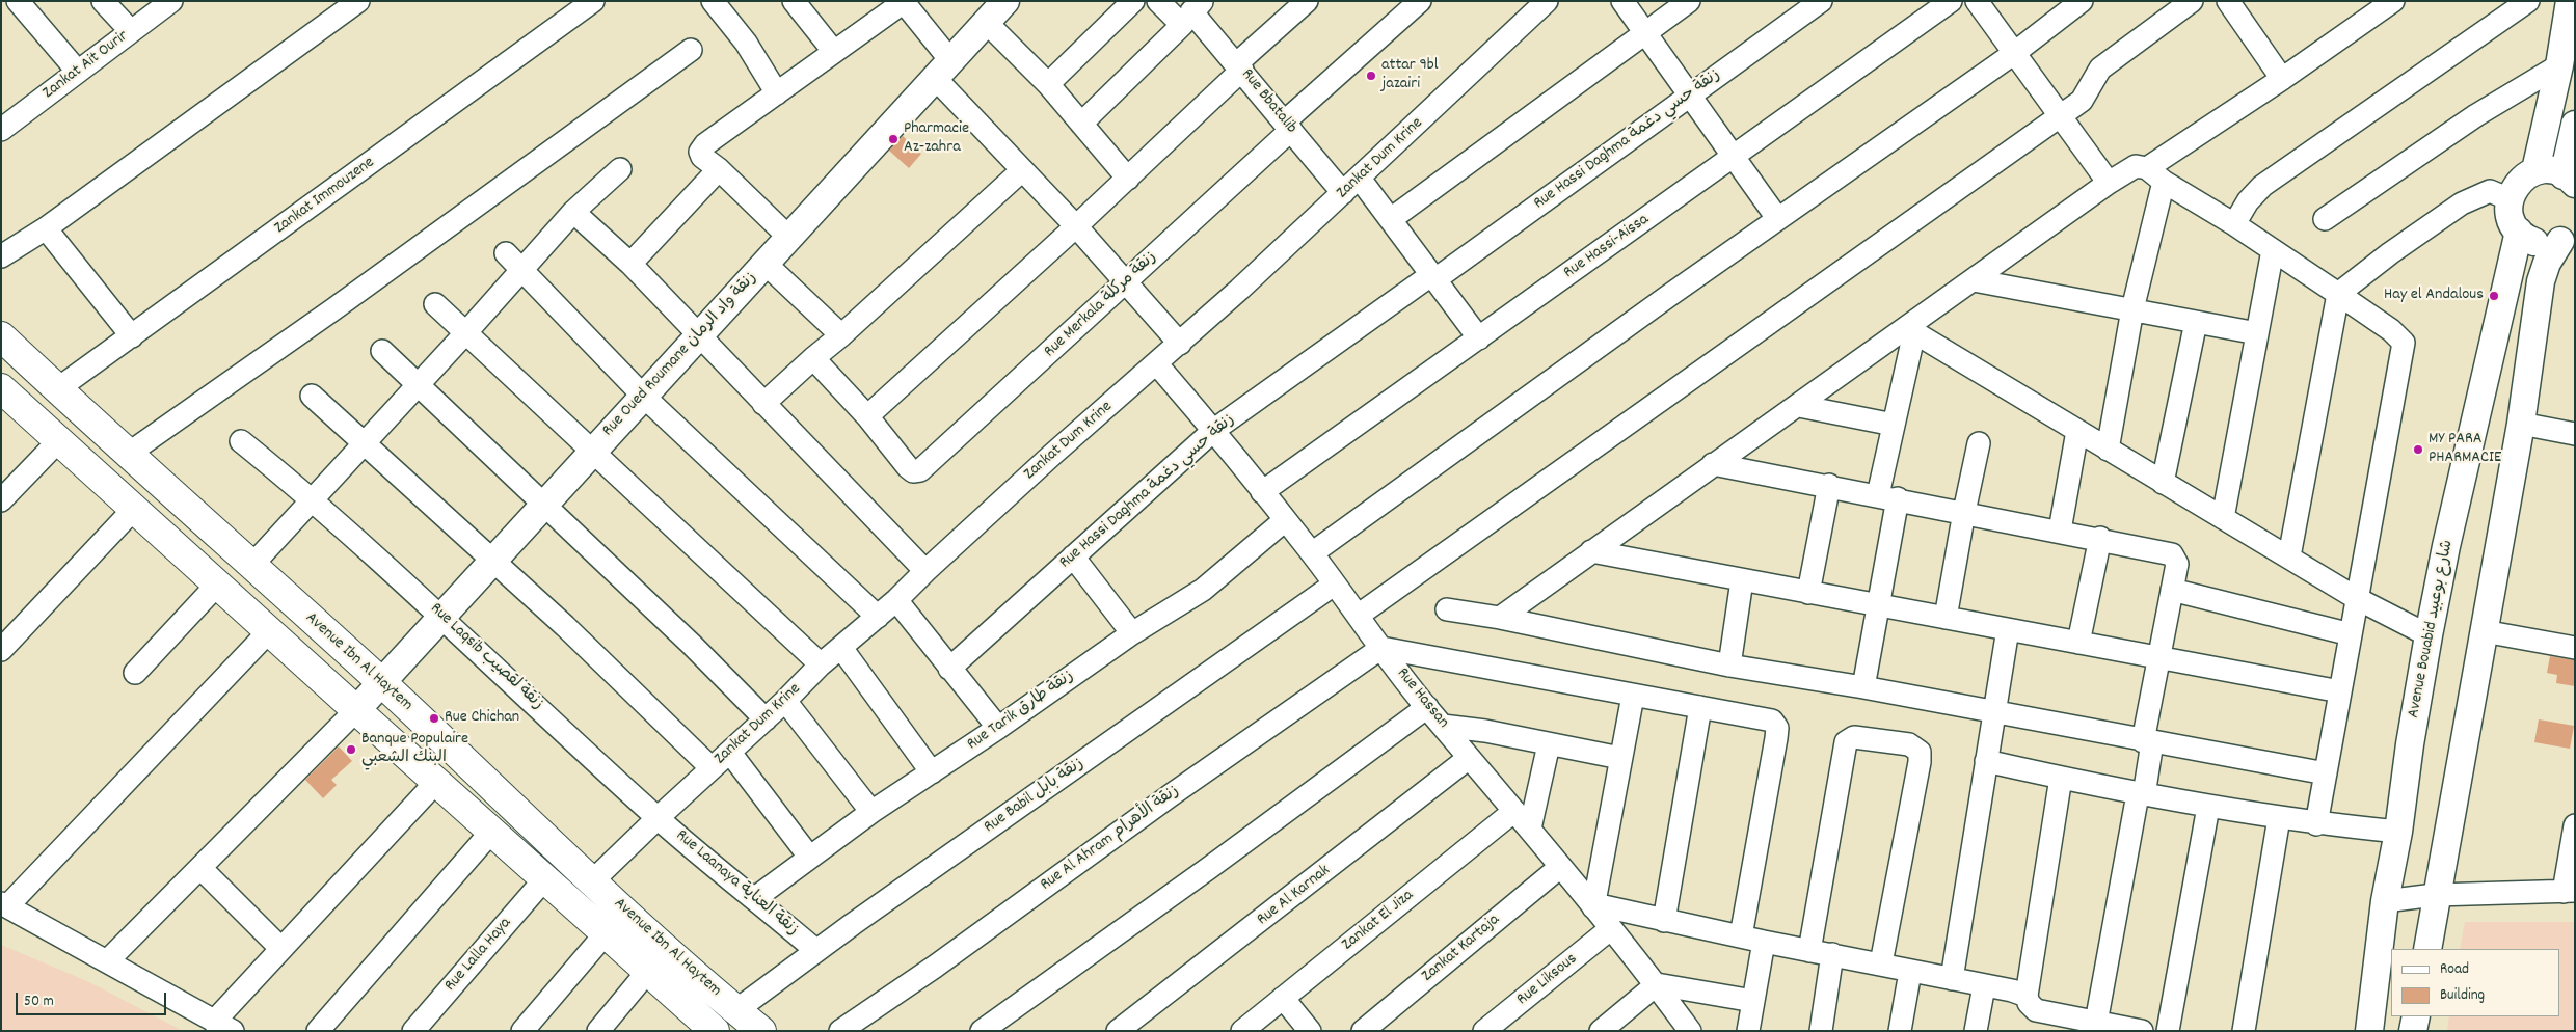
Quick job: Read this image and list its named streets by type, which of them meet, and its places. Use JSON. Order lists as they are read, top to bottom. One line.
{"streets":{"main road":["Avenue Ibn Al Haytem"],"street":["Zankat Ait Ourir","Rue Bbatalib","Rue Hassi Daghma زنقة حسي دغمة","Zankat Dum Krine","Zankat Immouzene","Rue Hassi-Aissa","Rue Merkala زنقة مركلة","Rue Oued Roumane زنقة واد الرمان","Avenue Bouabid شارع بوعبيد","Rue Laqsib زنقة لقصيب","Rue Hassan","Rue Tarik زنقة طارق","Rue Babil زنقة بابل","Rue Al Ahram زنقة الأهرام","Rue Laanaya زنقة العناية","Rue Al Karnak","Zankat El Jiza","Zankat Kartaja","Rue Lalla Haya","Rue Liksous"]},"crossings":[["Rue Bbatalib","Zankat Dum Krine"],["Rue Bbatalib","Rue Merkala زنقة مركلة"],["Rue Hassi Daghma زنقة حسي دغمة","Rue Hassan"],["Zankat Dum Krine","Rue Laqsib زنقة لقصيب"],["Zankat Dum Krine","Avenue Ibn Al Haytem"],["Zankat Dum Krine","Rue Hassan"],["Zankat Dum Krine","Rue Laanaya زنقة العناية"],["Zankat Immouzene","Avenue Ibn Al Haytem"],["Rue Hassi-Aissa","Rue Hassan"],["Rue Oued Roumane زنقة واد الرمان","Rue Laqsib زنقة لقصيب"],["Rue Oued Roumane زنقة واد الرمان","Avenue Ibn Al Haytem"],["Rue Laqsib زنقة لقصيب","Rue Laanaya زنقة العناية"],["Avenue Ibn Al Haytem","Rue Babil زنقة بابل"],["Avenue Ibn Al Haytem","Rue Lalla Haya"],["Rue Hassan","Rue Tarik زنقة طارق"],["Rue Hassan","Rue Babil زنقة بابل"],["Rue Hassan","Rue Al Ahram زنقة الأهرام"],["Rue Hassan","Rue Al Karnak"],["Rue Hassan","Zankat El Jiza"],["Rue Hassan","Zankat Kartaja"],["Rue Hassan","Rue Liksous"],["Rue Tarik زنقة طارق","Rue Laanaya زنقة العناية"],["Rue Babil زنقة بابل","Rue Laanaya زنقة العناية"]],"places":["attar 9bl jazairi","Pharmacie Az-zahra","Hay el Andalous","MY PARA PHARMACIE","Rue Chichan","Banque Populaire البنك الشعبي"],"legend":["Road","Building"],"scale_bar":"50 m"}
